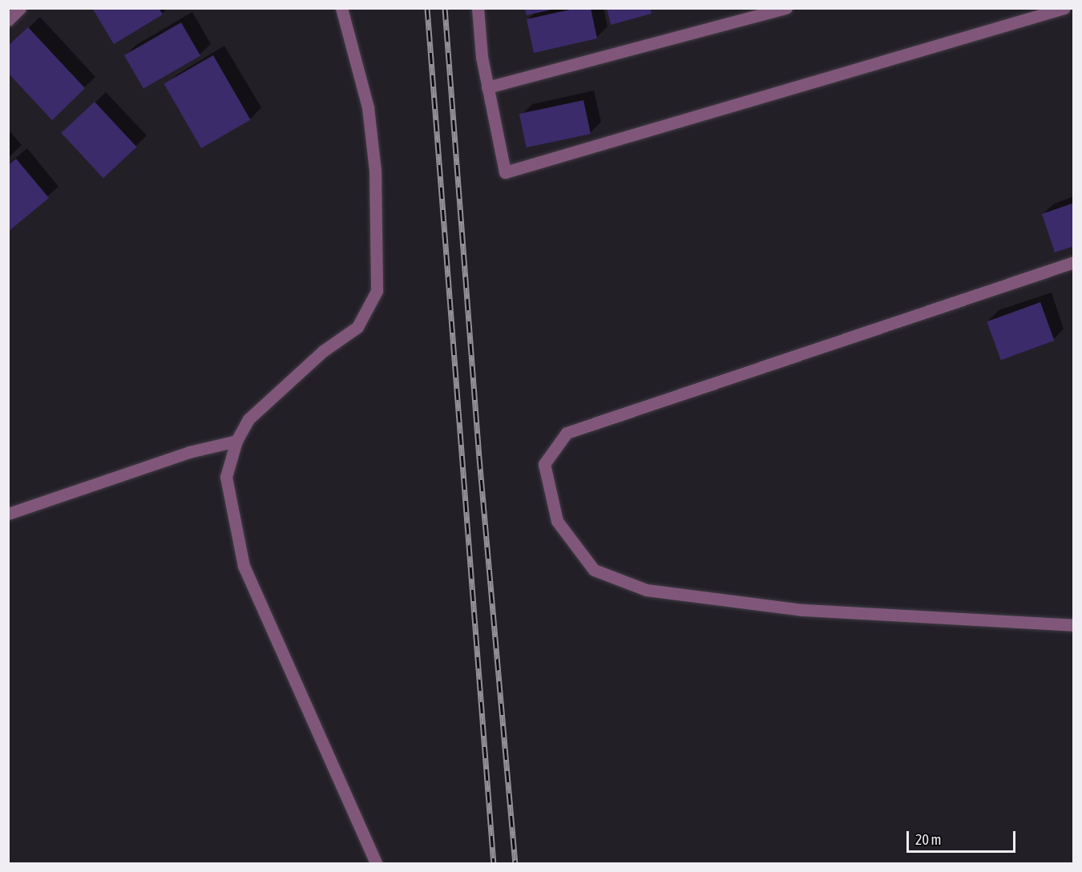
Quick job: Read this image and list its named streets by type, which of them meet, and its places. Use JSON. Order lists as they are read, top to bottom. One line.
{"scale_bar":"20 m"}
